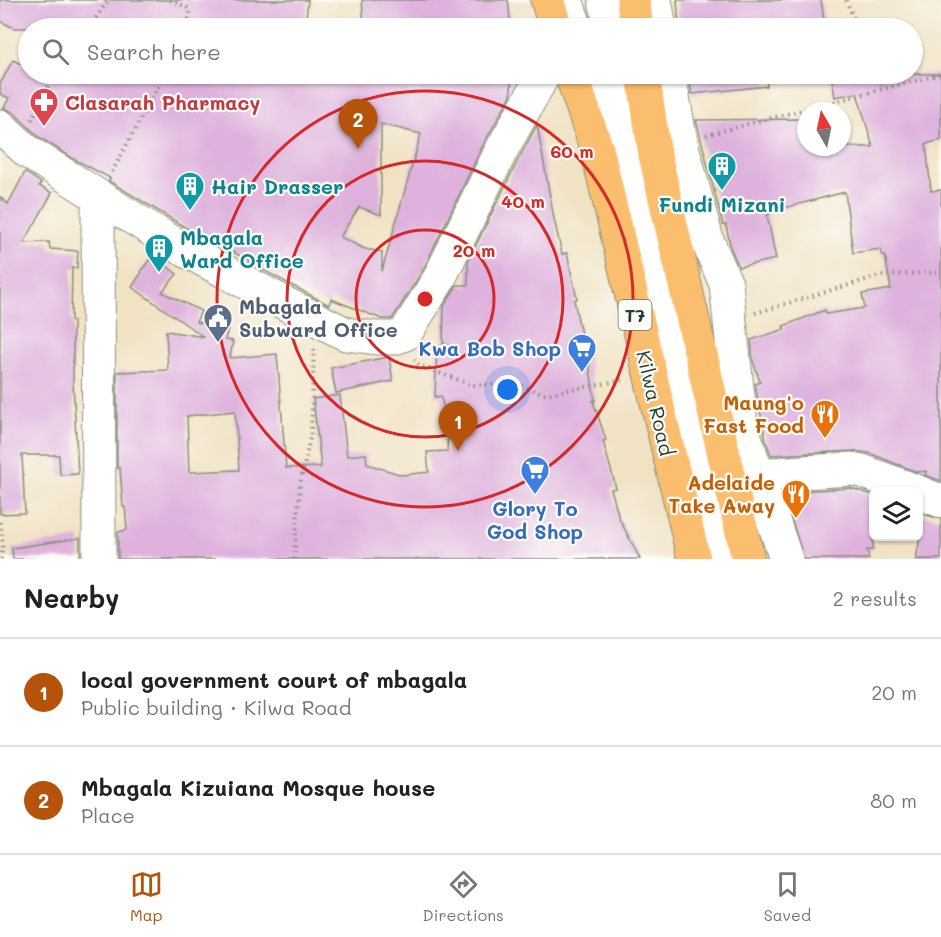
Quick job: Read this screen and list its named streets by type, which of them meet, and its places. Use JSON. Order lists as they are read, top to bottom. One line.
{"streets":{"highway":["T7","Kilwa Road"]},"places":{"pharmacy":["Clasarah Pharmacy"],"building":["Fundi Mizani","Hair Drasser","Mbagala Ward Office"],"public building":["Mbagala Subward Office"],"supermarket":["Kwa Bob Shop","Glory To God Shop"],"restaurant":["Maung'o Fast Food","Adelaide Take Away"]},"north":"top","page":{"search":"Search here","pins":["2","1"],"heading":["Nearby","2 results"],"list":[{"mark":"1","name":"local government court of mbagala","note":"Public building · Kilwa Road","value":"20 m"},{"mark":"2","name":"Mbagala Kizuiana Mosque house","note":"Place","value":"80 m"}],"nav":["Map","Directions","Saved"]},"rings":["60 m","40 m","20 m"]}
